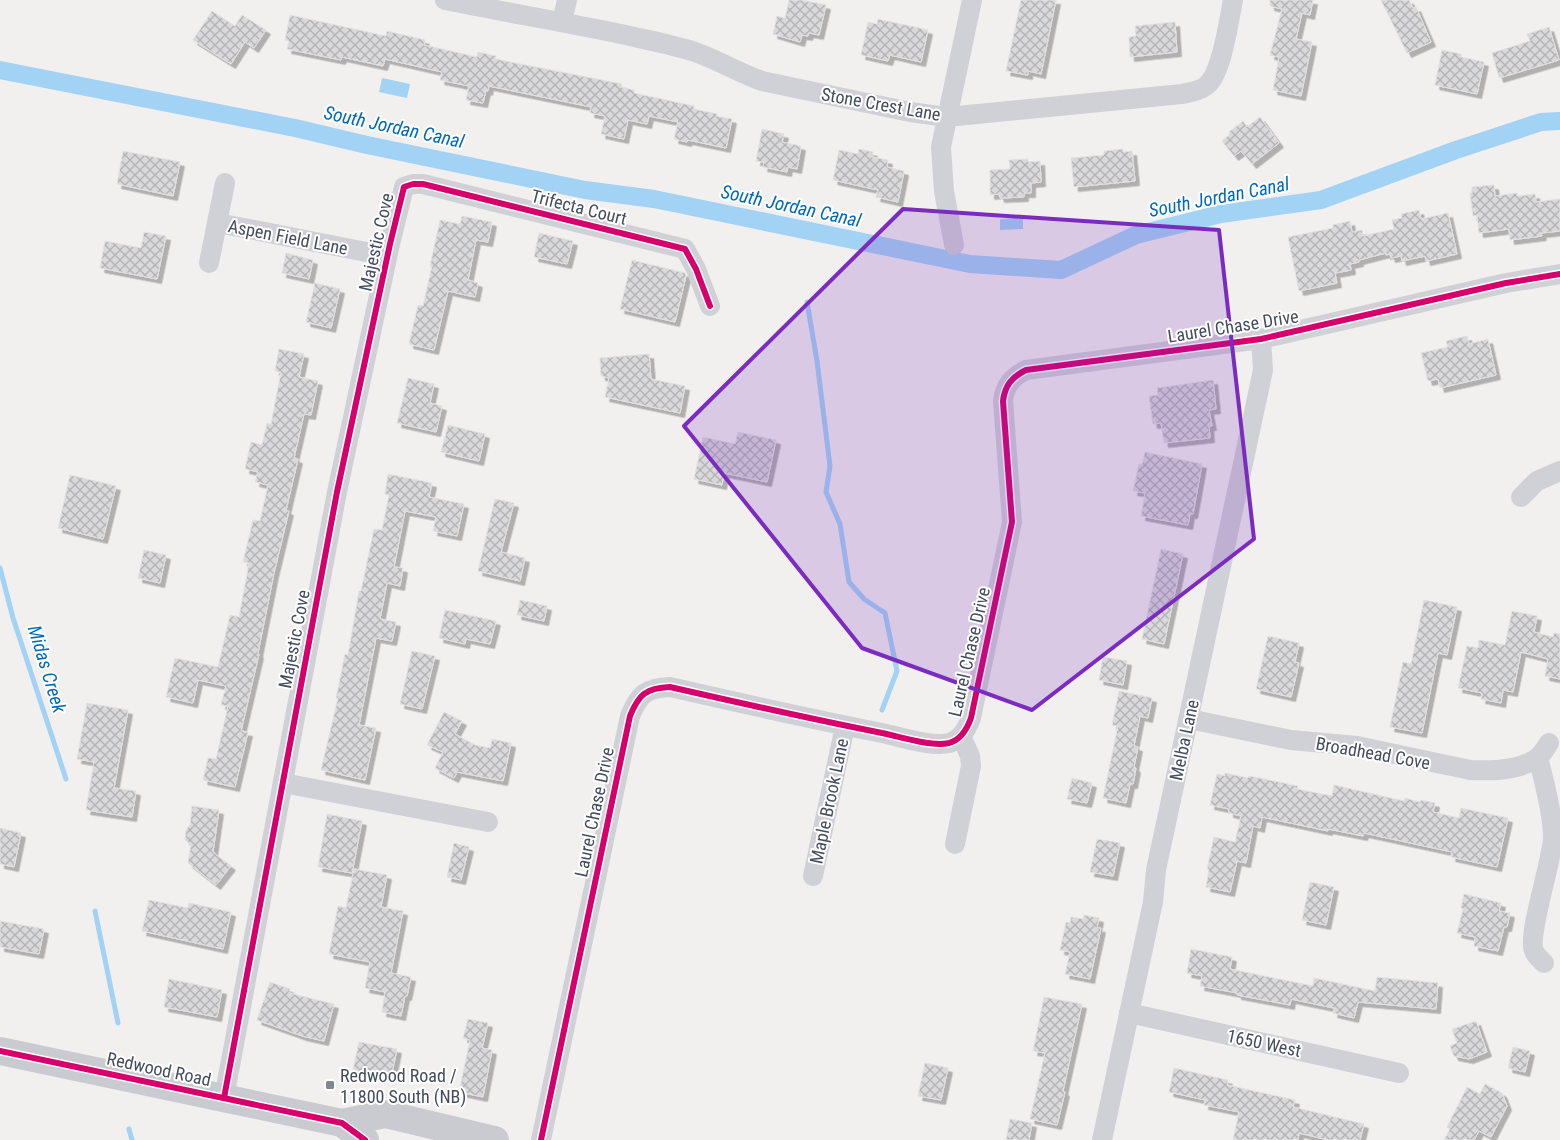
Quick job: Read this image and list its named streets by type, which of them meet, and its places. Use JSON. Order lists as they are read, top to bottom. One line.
{"streets":{"main road":["Redwood Road"],"street":["Stone Crest Lane","Trifecta Court","Aspen Field Lane","Majestic Cove","Laurel Chase Drive","Melba Lane","Broadhead Cove","Maple Brook Lane","1650 West"]},"crossings":[["Trifecta Court","Majestic Cove"],["Aspen Field Lane","Majestic Cove"],["Majestic Cove","Redwood Road"],["Laurel Chase Drive","Melba Lane"],["Laurel Chase Drive","Maple Brook Lane"],["Melba Lane","Broadhead Cove"],["Melba Lane","1650 West"]],"water":["South Jordan Canal","Midas Creek"],"places":{"transit":["Redwood Road / 11800 South (NB)"]}}
